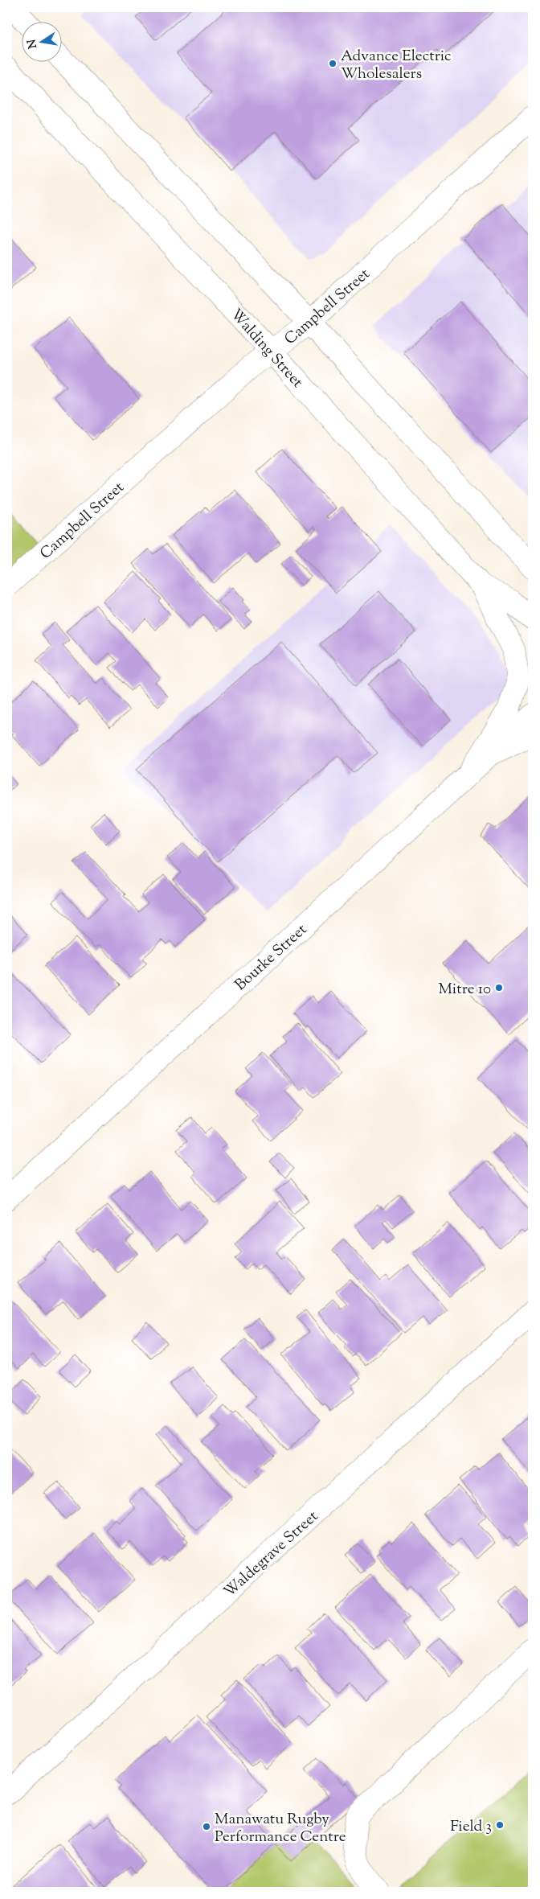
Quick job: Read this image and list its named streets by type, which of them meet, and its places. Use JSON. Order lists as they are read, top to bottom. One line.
{"streets":{"street":["Campbell Street","Walding Street","Bourke Street","Waldegrave Street"]},"crossings":[["Campbell Street","Walding Street"]],"places":["Advance Electric Wholesalers","Mitre 10","Field 3","Manawatu Rugby Performance Centre"],"north":"left"}
